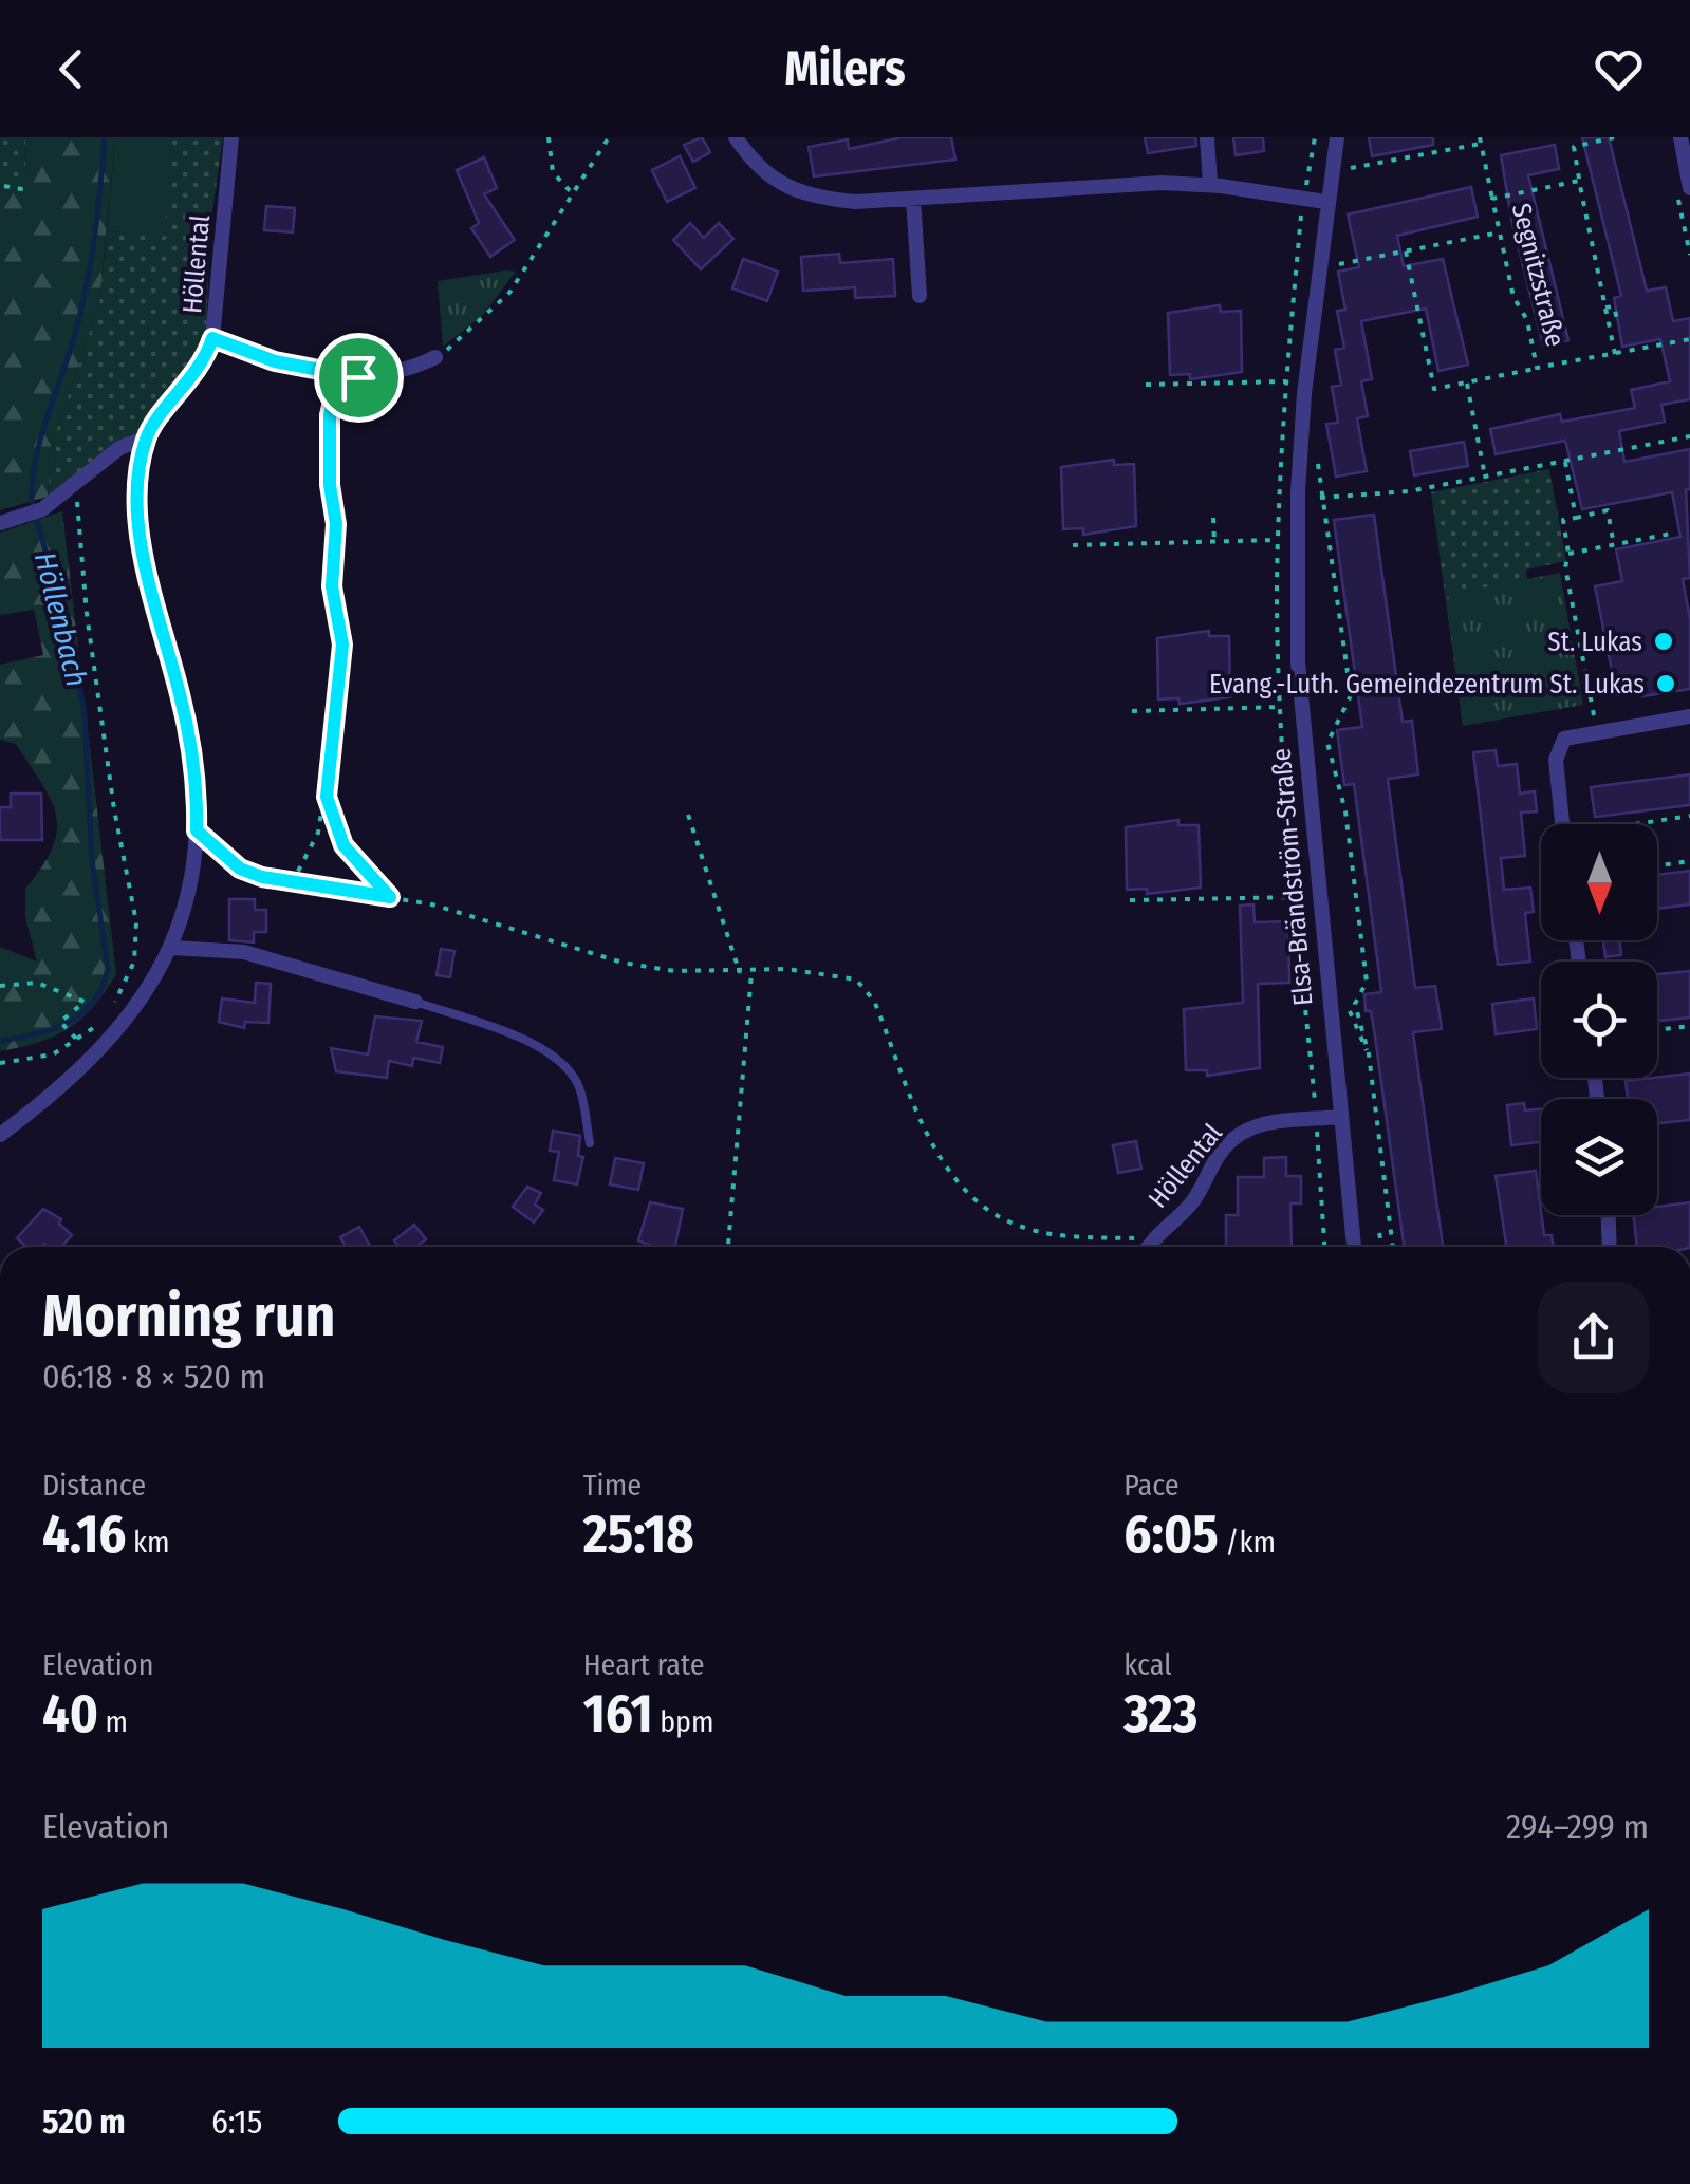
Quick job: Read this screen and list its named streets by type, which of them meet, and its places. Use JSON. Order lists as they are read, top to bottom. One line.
{"streets":{"street":["Höllental","Elsa-Brändström-Straße"],"path":["Segnitzstraße"]},"crossings":[["Höllental","Elsa-Brändström-Straße"]],"water":["Höllenbach"],"places":["St. Lukas","Evang.-Luth. Gemeindezentrum St. Lukas"],"north":"bottom","page":{"header":"Milers","heading":["Morning run","06:18 · 8 × 520 m"],"stats":[["Distance","4.16 km"],["Time","25:18"],["Pace","6:05 /km"],["Elevation","40 m"],["Heart rate","161 bpm"],["kcal","323"]],"chart":["Elevation","294–299 m"],"list":[{"name":"520 m","note":"6:15"}]}}
